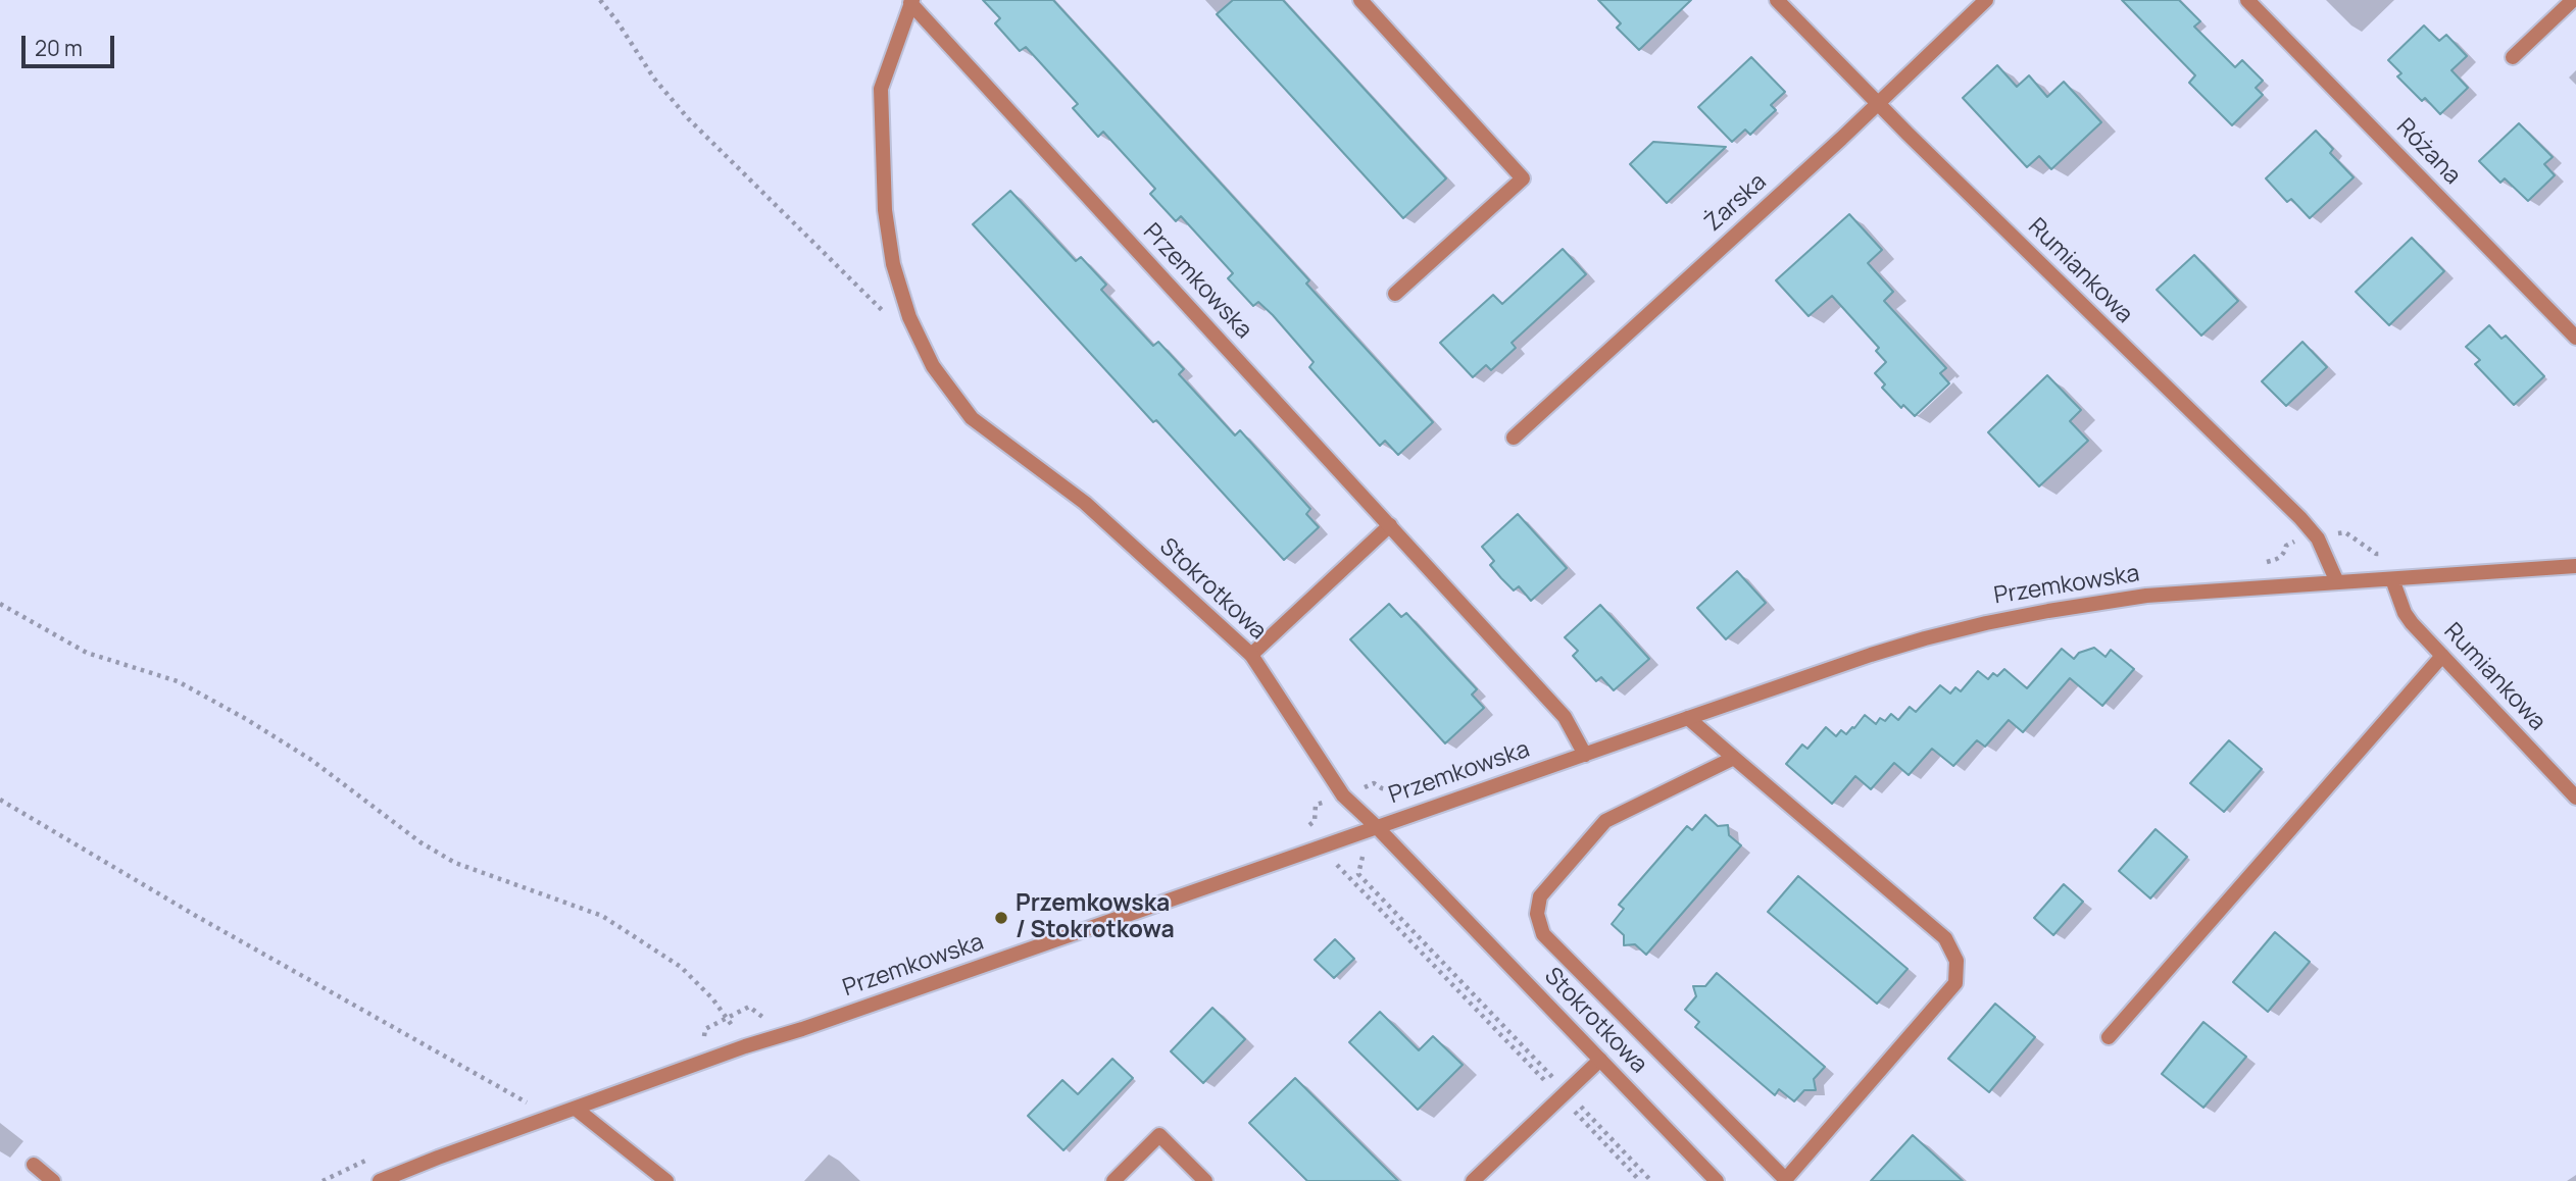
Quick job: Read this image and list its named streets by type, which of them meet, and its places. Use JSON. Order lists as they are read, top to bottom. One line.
{"streets":{"street":["Różana","Żarska","Rumiankowa","Przemkowska","Stokrotkowa"]},"crossings":[["Żarska","Rumiankowa"],["Rumiankowa","Przemkowska"],["Przemkowska","Stokrotkowa"]],"places":["Przemkowska / Stokrotkowa"],"scale_bar":"20 m"}
